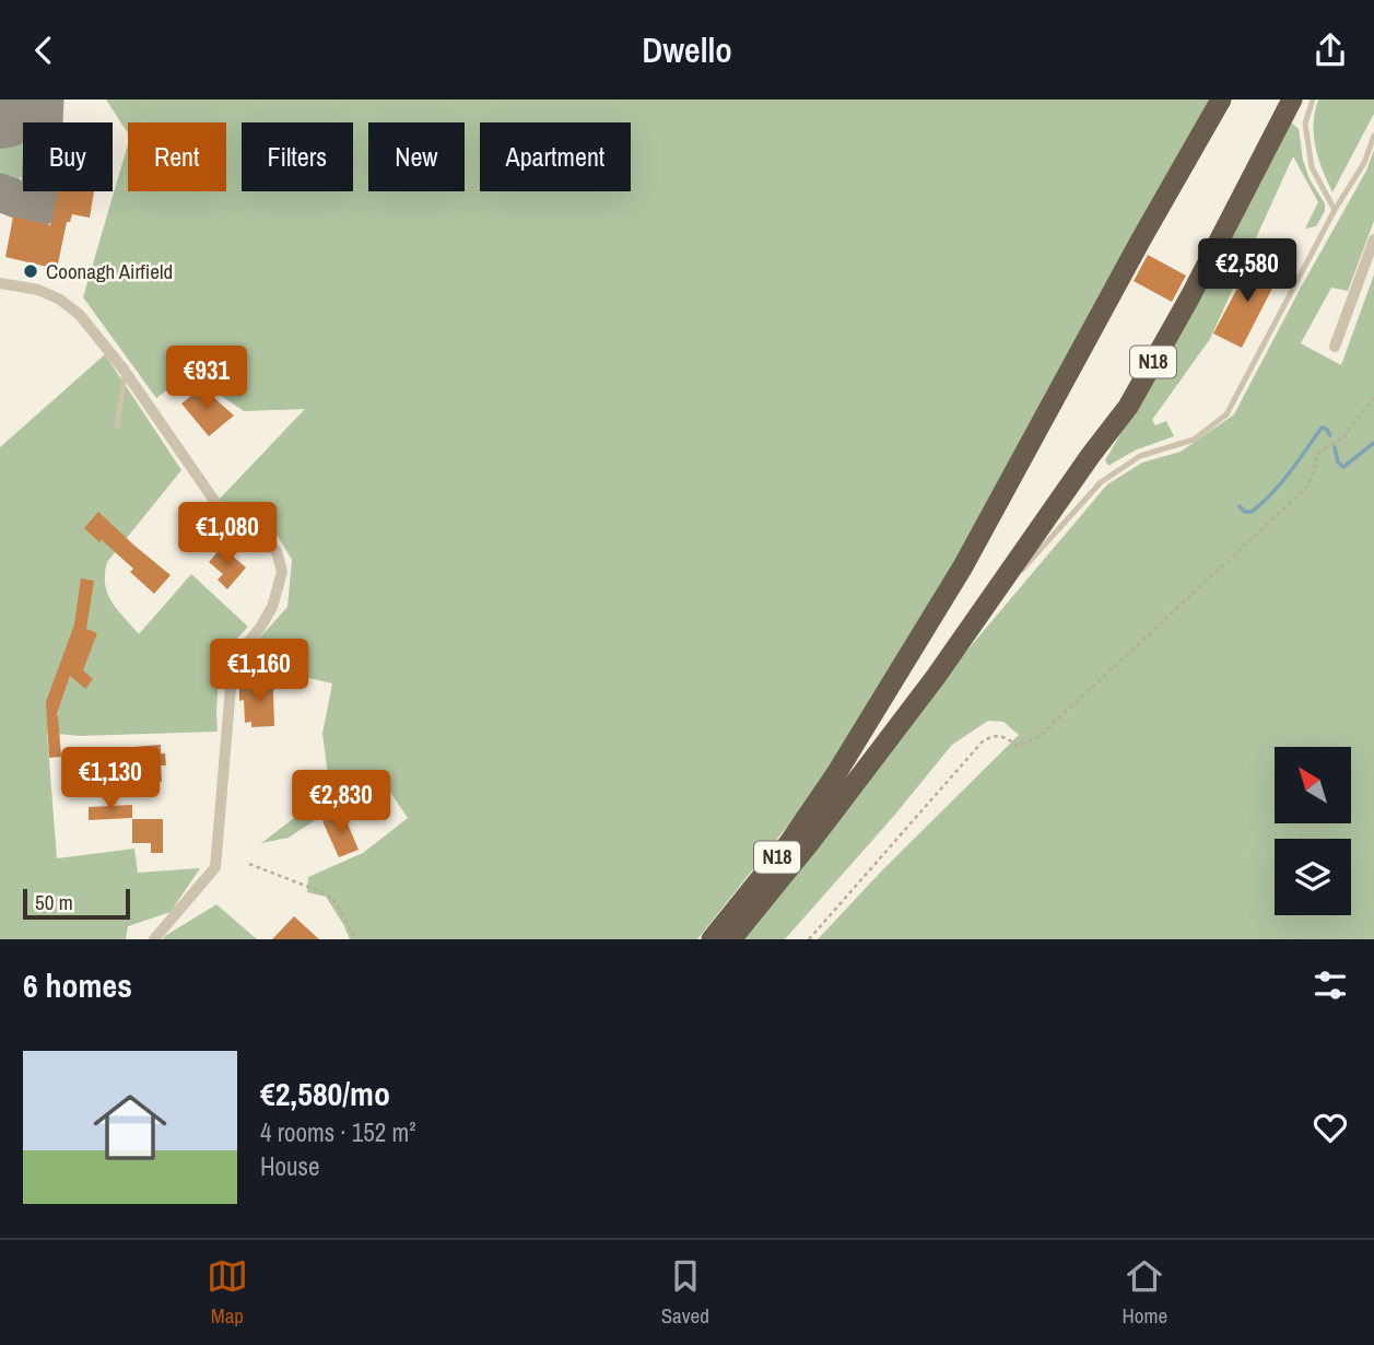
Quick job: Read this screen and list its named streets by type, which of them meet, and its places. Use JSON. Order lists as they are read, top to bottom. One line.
{"streets":{"highway":["N18"]},"places":["Coonagh Airfield"],"scale_bar":"50 m","north":"top left","page":{"header":"Dwello","chip":["Buy","Rent","Filters","New","Apartment"],"price":["€2,580","€931","€1,080","€1,160","€1,130","€2,830"],"scale":"50 m","heading":"6 homes","list":[{"name":"€2,580/mo","note":"4 rooms · 152 m² · House"}],"tabs":["Map","Saved","Home"]}}
